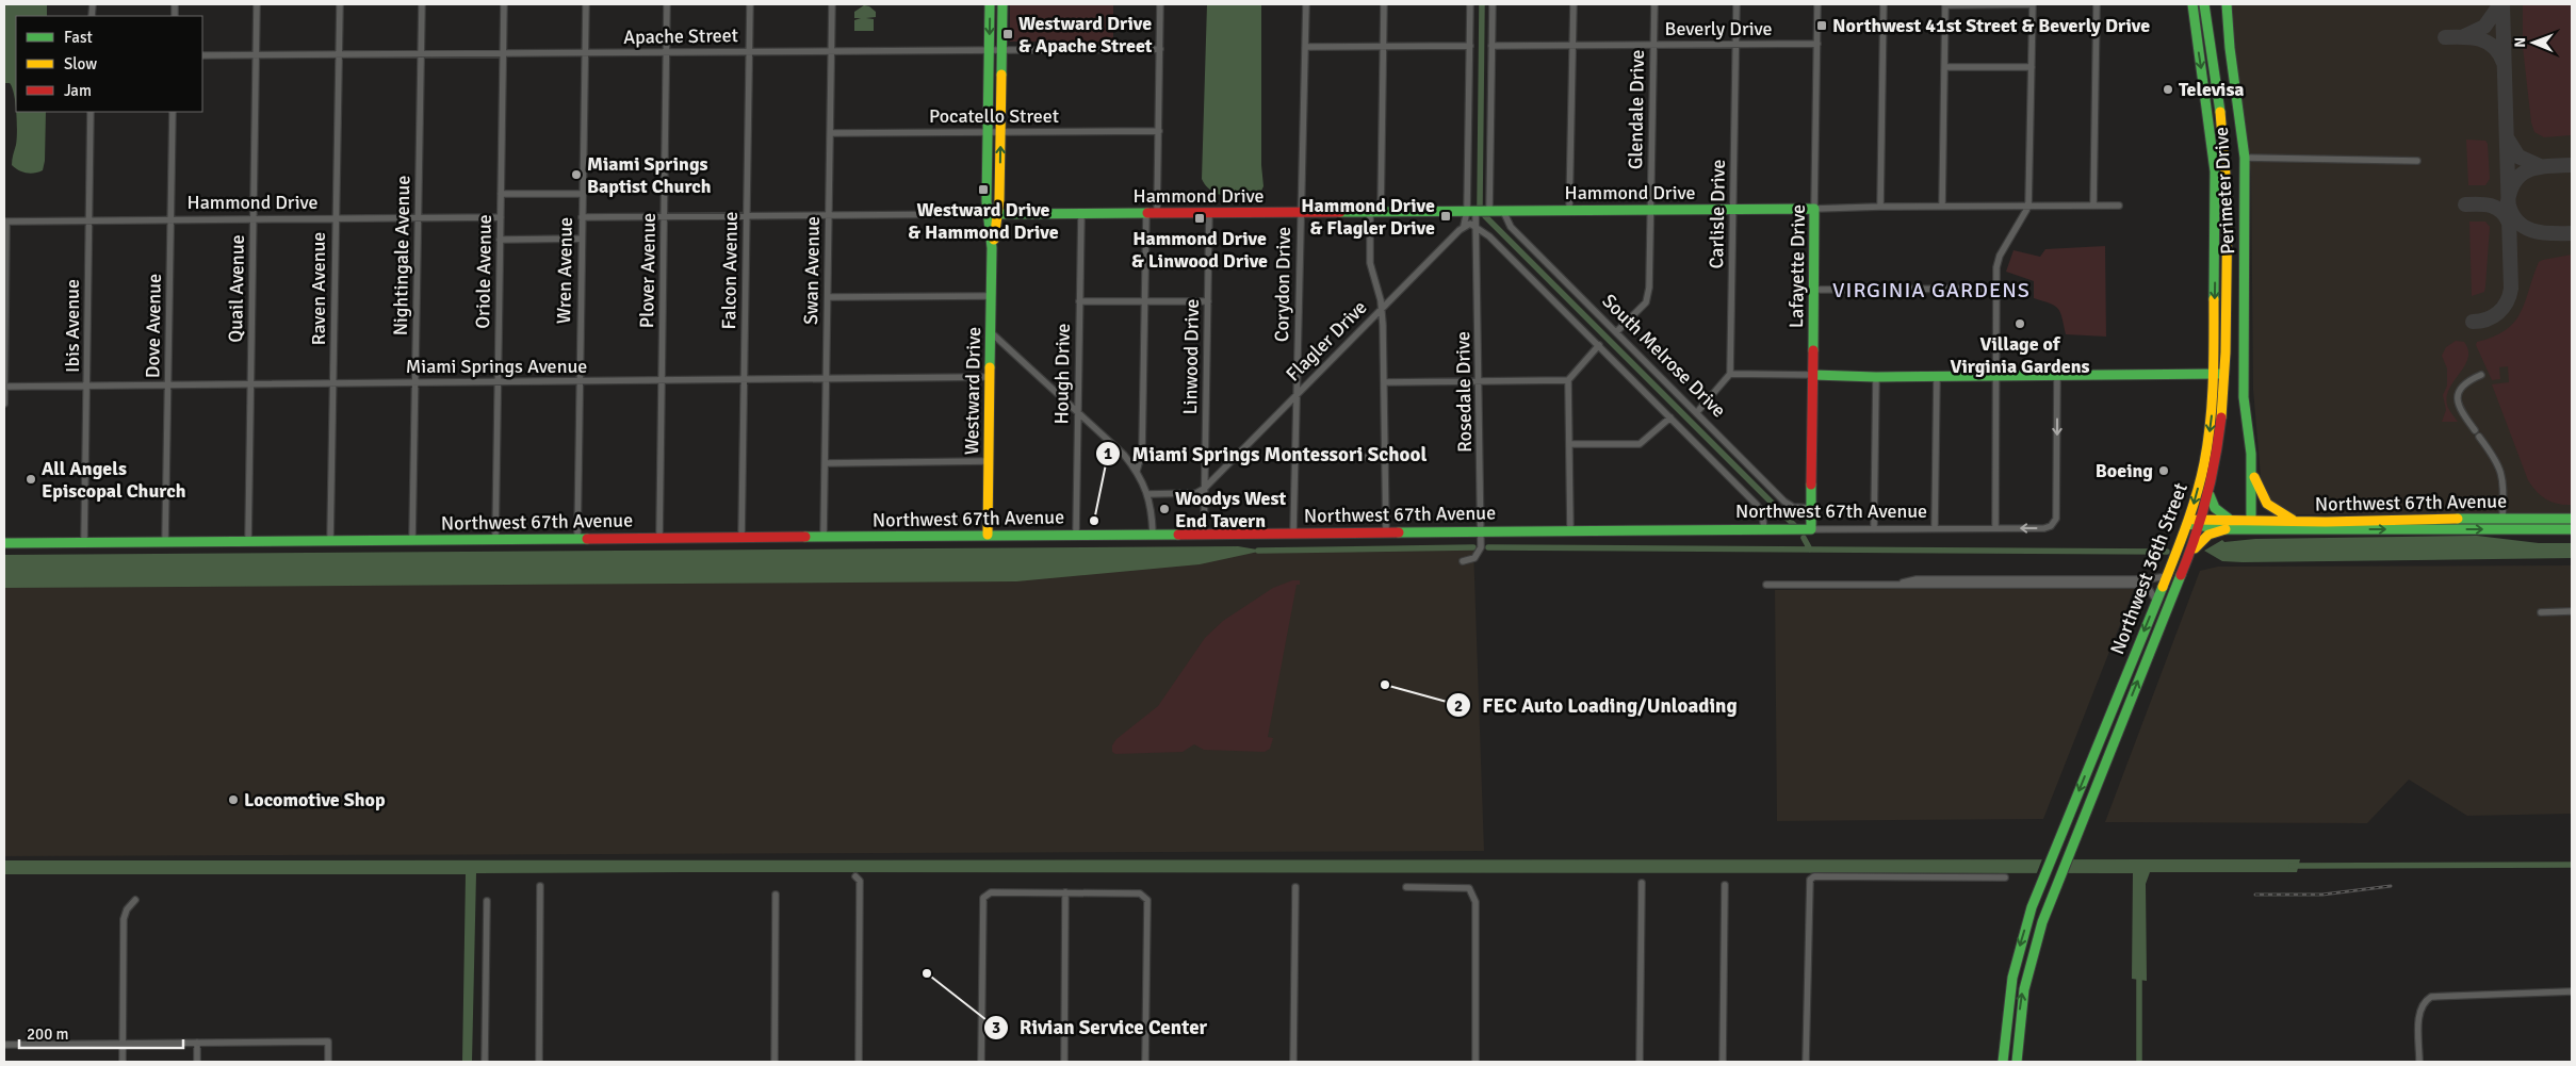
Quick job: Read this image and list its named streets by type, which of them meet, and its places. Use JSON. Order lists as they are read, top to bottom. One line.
{"streets":{"street":["Beverly Drive","Apache Street","Glendale Drive","Pocatello Street","Perimeter Drive","Hammond Drive","Carlisle Drive","Nightingale Avenue","Lafayette Drive","Wren Avenue","Plover Avenue","Falcon Avenue","Swan Avenue","Oriole Avenue","Corydon Drive","Quail Avenue","Raven Avenue","Ibis Avenue","Dove Avenue","Flagler Drive","South Melrose Drive","Linwood Drive","Miami Springs Avenue","Hough Drive","Westward Drive","Rosedale Drive","Northwest 67th Avenue","Northwest 36th Street"]},"crossings":[["Beverly Drive","Glendale Drive"],["Beverly Drive","Carlisle Drive"],["Beverly Drive","Lafayette Drive"],["Apache Street","Nightingale Avenue"],["Apache Street","Wren Avenue"],["Apache Street","Plover Avenue"],["Apache Street","Falcon Avenue"],["Apache Street","Swan Avenue"],["Apache Street","Oriole Avenue"],["Apache Street","Quail Avenue"],["Apache Street","Raven Avenue"],["Apache Street","Westward Drive"],["Glendale Drive","Hammond Drive"],["Glendale Drive","South Melrose Drive"],["Pocatello Street","Swan Avenue"],["Pocatello Street","Westward Drive"],["Hammond Drive","Carlisle Drive"],["Hammond Drive","Nightingale Avenue"],["Hammond Drive","Lafayette Drive"],["Hammond Drive","Wren Avenue"],["Hammond Drive","Plover Avenue"],["Hammond Drive","Falcon Avenue"],["Hammond Drive","Swan Avenue"],["Hammond Drive","Oriole Avenue"],["Hammond Drive","Corydon Drive"],["Hammond Drive","Quail Avenue"],["Hammond Drive","Raven Avenue"],["Hammond Drive","Ibis Avenue"],["Hammond Drive","Dove Avenue"],["Hammond Drive","South Melrose Drive"],["Hammond Drive","Linwood Drive"],["Hammond Drive","Hough Drive"],["Hammond Drive","Westward Drive"],["Hammond Drive","Rosedale Drive"],["Nightingale Avenue","Miami Springs Avenue"],["Nightingale Avenue","Northwest 67th Avenue"],["Lafayette Drive","South Melrose Drive"],["Lafayette Drive","Northwest 67th Avenue"],["Wren Avenue","Miami Springs Avenue"],["Wren Avenue","Northwest 67th Avenue"],["Plover Avenue","Miami Springs Avenue"],["Plover Avenue","Northwest 67th Avenue"],["Falcon Avenue","Miami Springs Avenue"],["Falcon Avenue","Northwest 67th Avenue"],["Swan Avenue","Miami Springs Avenue"],["Swan Avenue","Northwest 67th Avenue"],["Oriole Avenue","Miami Springs Avenue"],["Oriole Avenue","Northwest 67th Avenue"],["Corydon Drive","Flagler Drive"],["Corydon Drive","Northwest 67th Avenue"],["Quail Avenue","Miami Springs Avenue"],["Quail Avenue","Northwest 67th Avenue"],["Raven Avenue","Miami Springs Avenue"],["Raven Avenue","Northwest 67th Avenue"],["Ibis Avenue","Miami Springs Avenue"],["Ibis Avenue","Northwest 67th Avenue"],["Dove Avenue","Miami Springs Avenue"],["Dove Avenue","Northwest 67th Avenue"],["Flagler Drive","Linwood Drive"],["Linwood Drive","Northwest 67th Avenue"],["Miami Springs Avenue","Westward Drive"],["Hough Drive","Northwest 67th Avenue"],["Westward Drive","Northwest 67th Avenue"],["Rosedale Drive","Northwest 67th Avenue"],["Northwest 67th Avenue","Northwest 36th Street"]],"districts":["VIRGINIA GARDENS"],"places":{"transit":["Northwest 41st Street & Beverly Drive","Westward Drive & Apache Street","Westward Drive & Hammond Drive","Hammond Drive & Flagler Drive","Hammond Drive & Linwood Drive"],"other":["Televisa","Miami Springs Baptist Church","Village of Virginia Gardens","Boeing","All Angels Episcopal Church","Woodys West End Tavern","Miami Springs Montessori School","FEC Auto Loading/Unloading","Locomotive Shop","Rivian Service Center"]},"legend":["Fast","Slow","Jam"],"scale_bar":"200 m","north":"left"}
